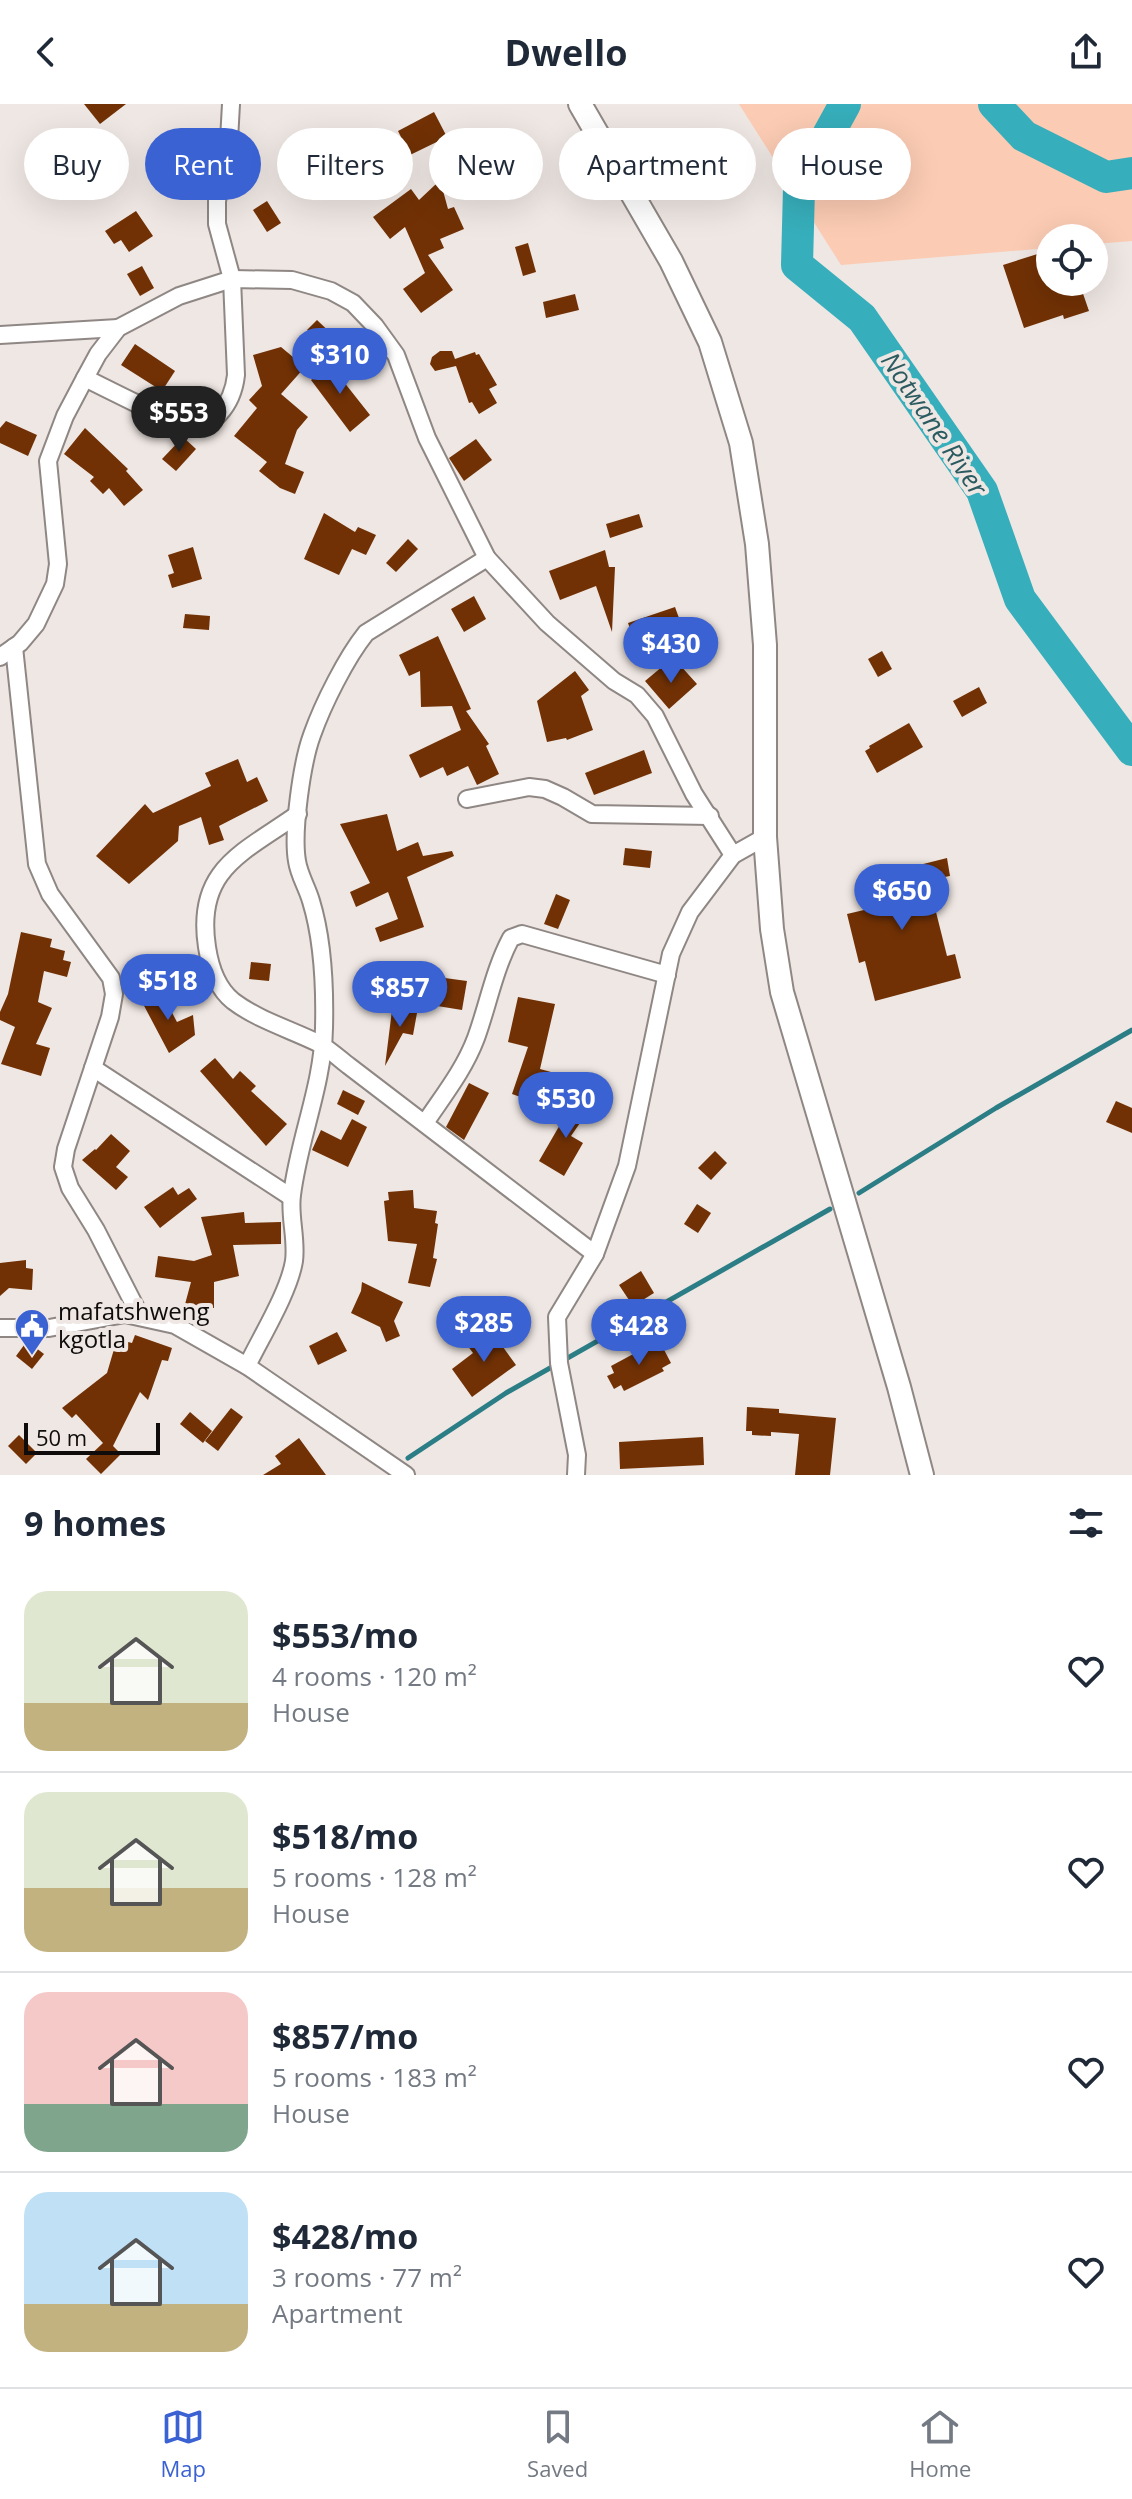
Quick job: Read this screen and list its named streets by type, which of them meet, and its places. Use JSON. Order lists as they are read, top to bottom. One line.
{"water":["Notwane River"],"places":{"public building":["mafatshweng kgotla"]},"scale_bar":"50 m","page":{"header":"Dwello","chip":["Buy","Rent","Filters","New","Apartment","House"],"price":["$310","$553","$430","$650","$518","$857","$530","$285","$428"],"scale":"50 m","heading":"9 homes","list":[{"name":"$553/mo","note":"4 rooms · 120 m² · House"},{"name":"$518/mo","note":"5 rooms · 128 m² · House"},{"name":"$857/mo","note":"5 rooms · 183 m² · House"},{"name":"$428/mo","note":"3 rooms · 77 m² · Apartment"}],"tabs":["Map","Saved","Home"]}}
